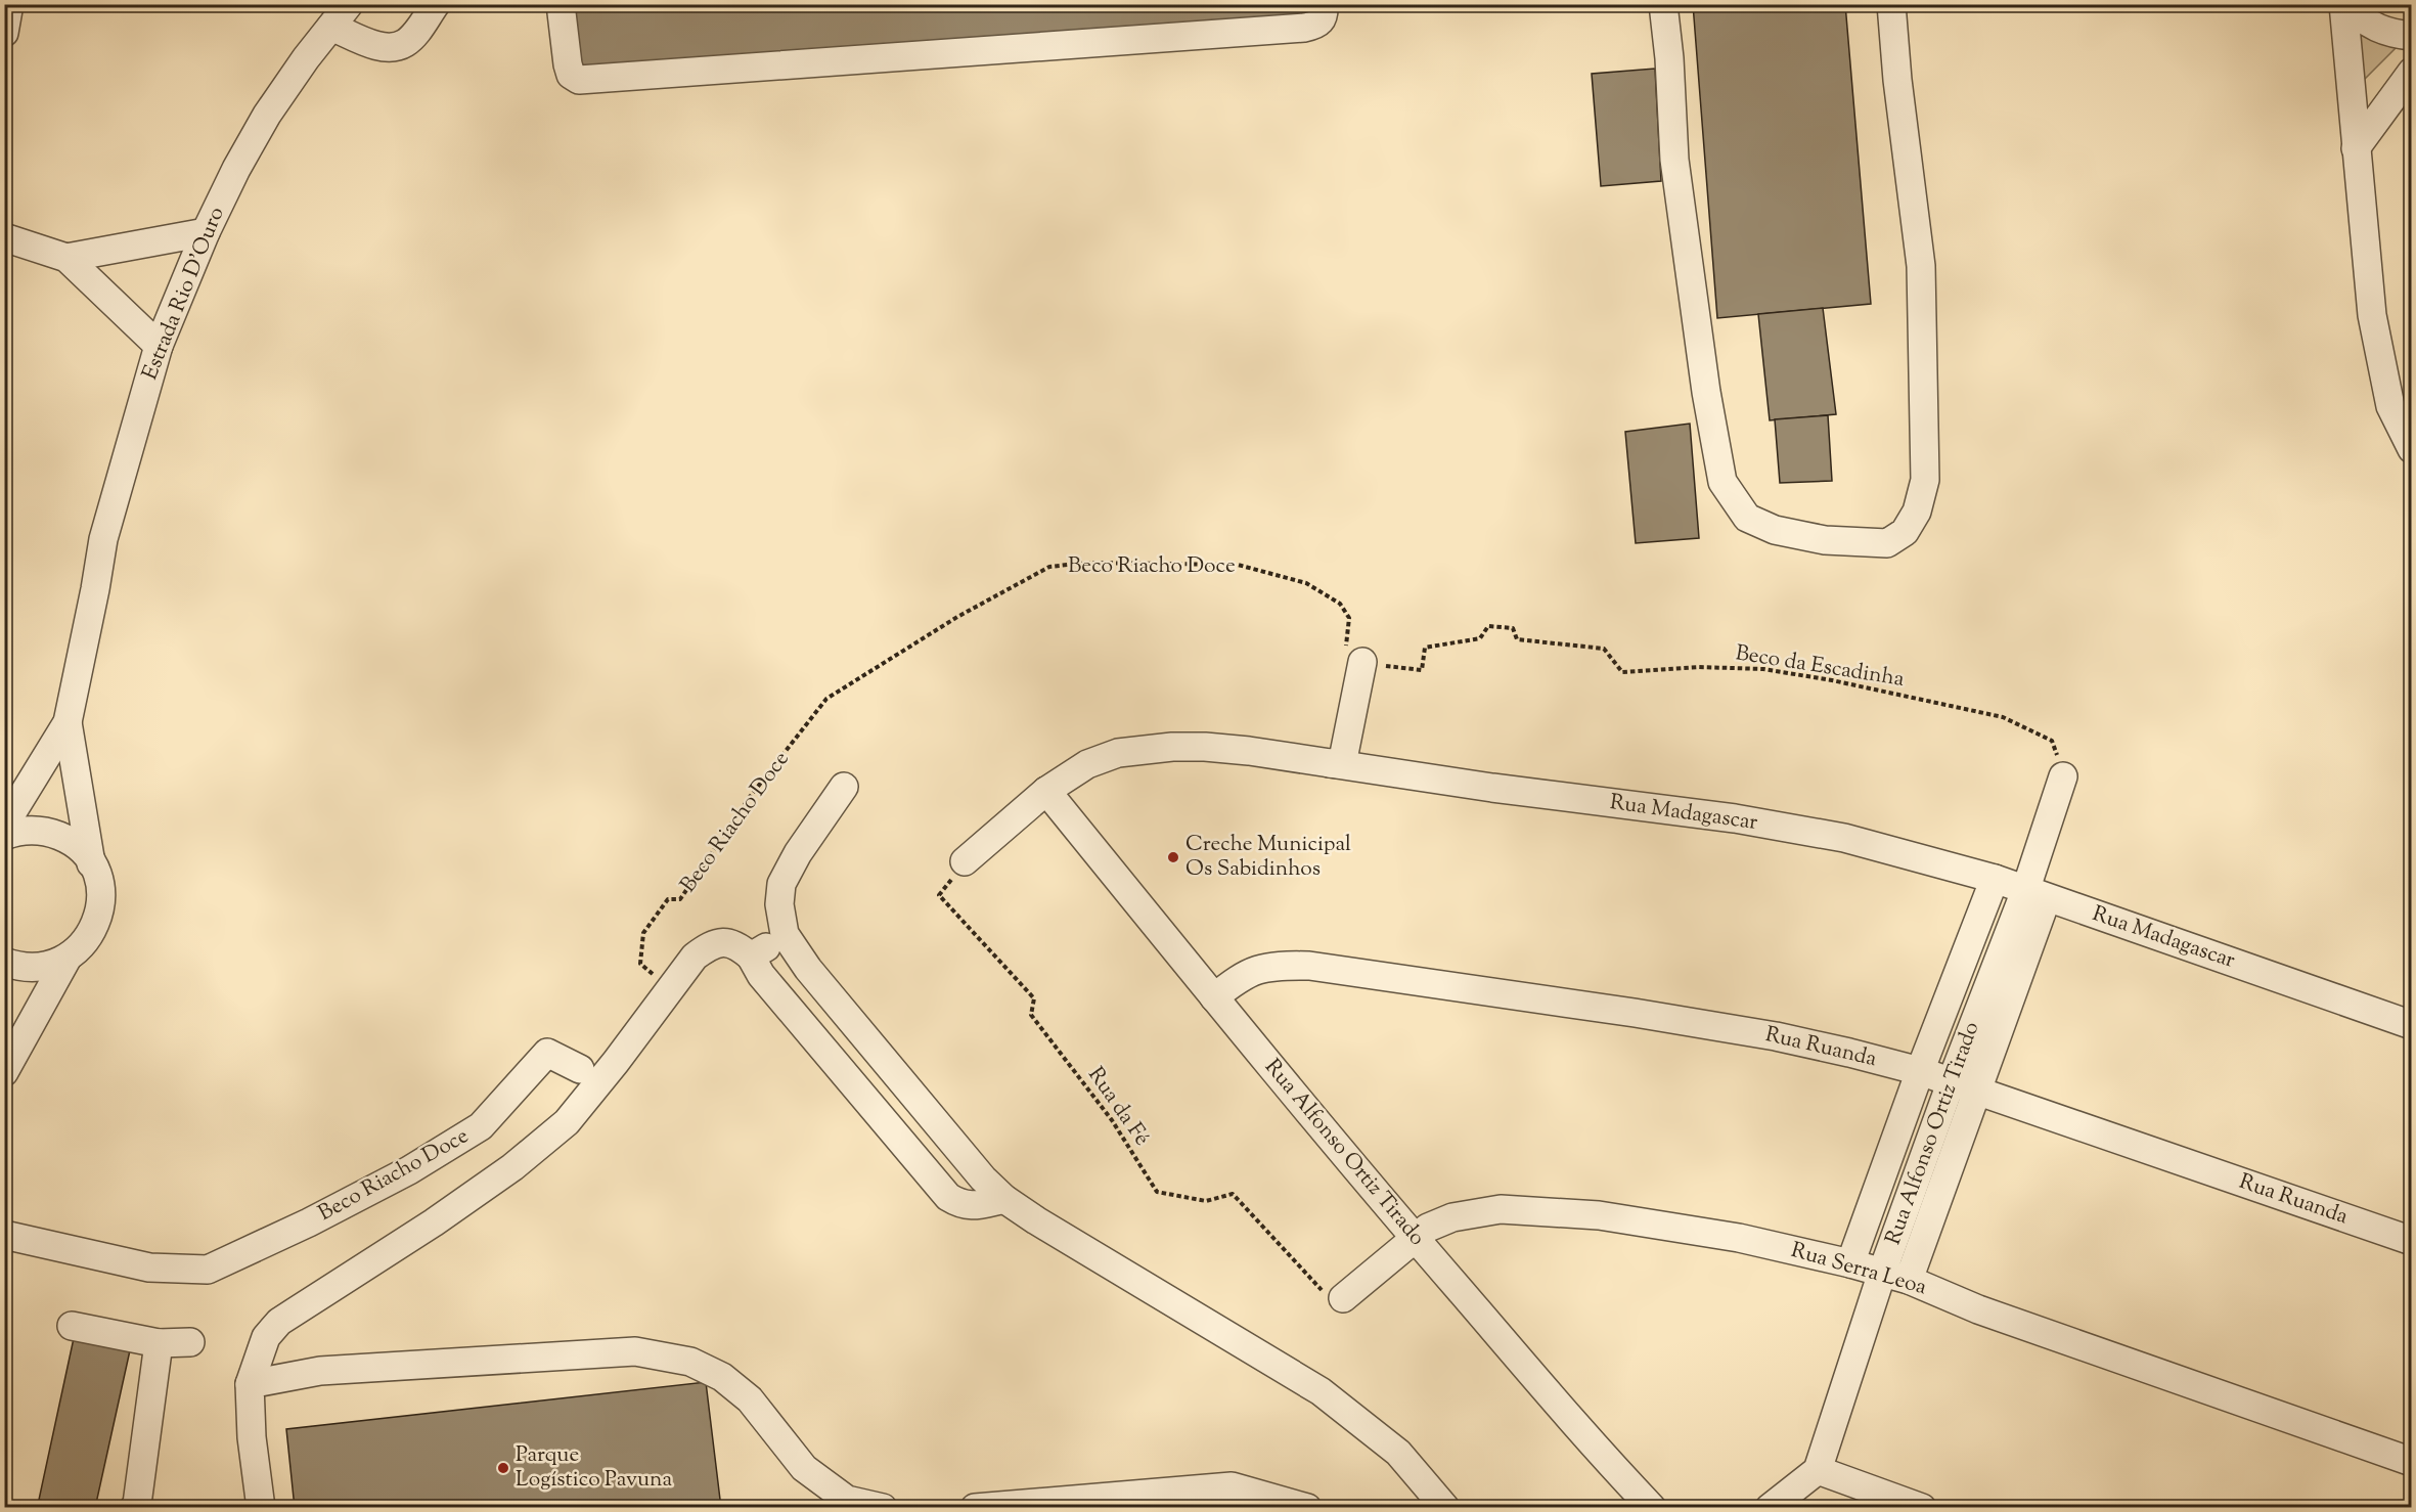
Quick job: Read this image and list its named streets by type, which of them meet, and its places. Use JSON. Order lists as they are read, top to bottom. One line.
{"streets":{"street":["Estrada Rio D'Ouro","Beco Riacho Doce","Rua Madagascar","Rua Ruanda","Rua Alfonso Ortiz Tirado","Rua Serra Leoa"],"path":["Beco da Escadinha","Rua da Fé"]},"crossings":[["Beco Riacho Doce","Beco da Escadinha"],["Beco da Escadinha","Rua Alfonso Ortiz Tirado"],["Rua Madagascar","Rua da Fé"],["Rua Madagascar","Rua Alfonso Ortiz Tirado"],["Rua Ruanda","Rua Alfonso Ortiz Tirado"],["Rua da Fé","Rua Serra Leoa"],["Rua Alfonso Ortiz Tirado","Rua Serra Leoa"]],"places":["Creche Municipal Os Sabidinhos","Parque Logístico Pavuna"]}
